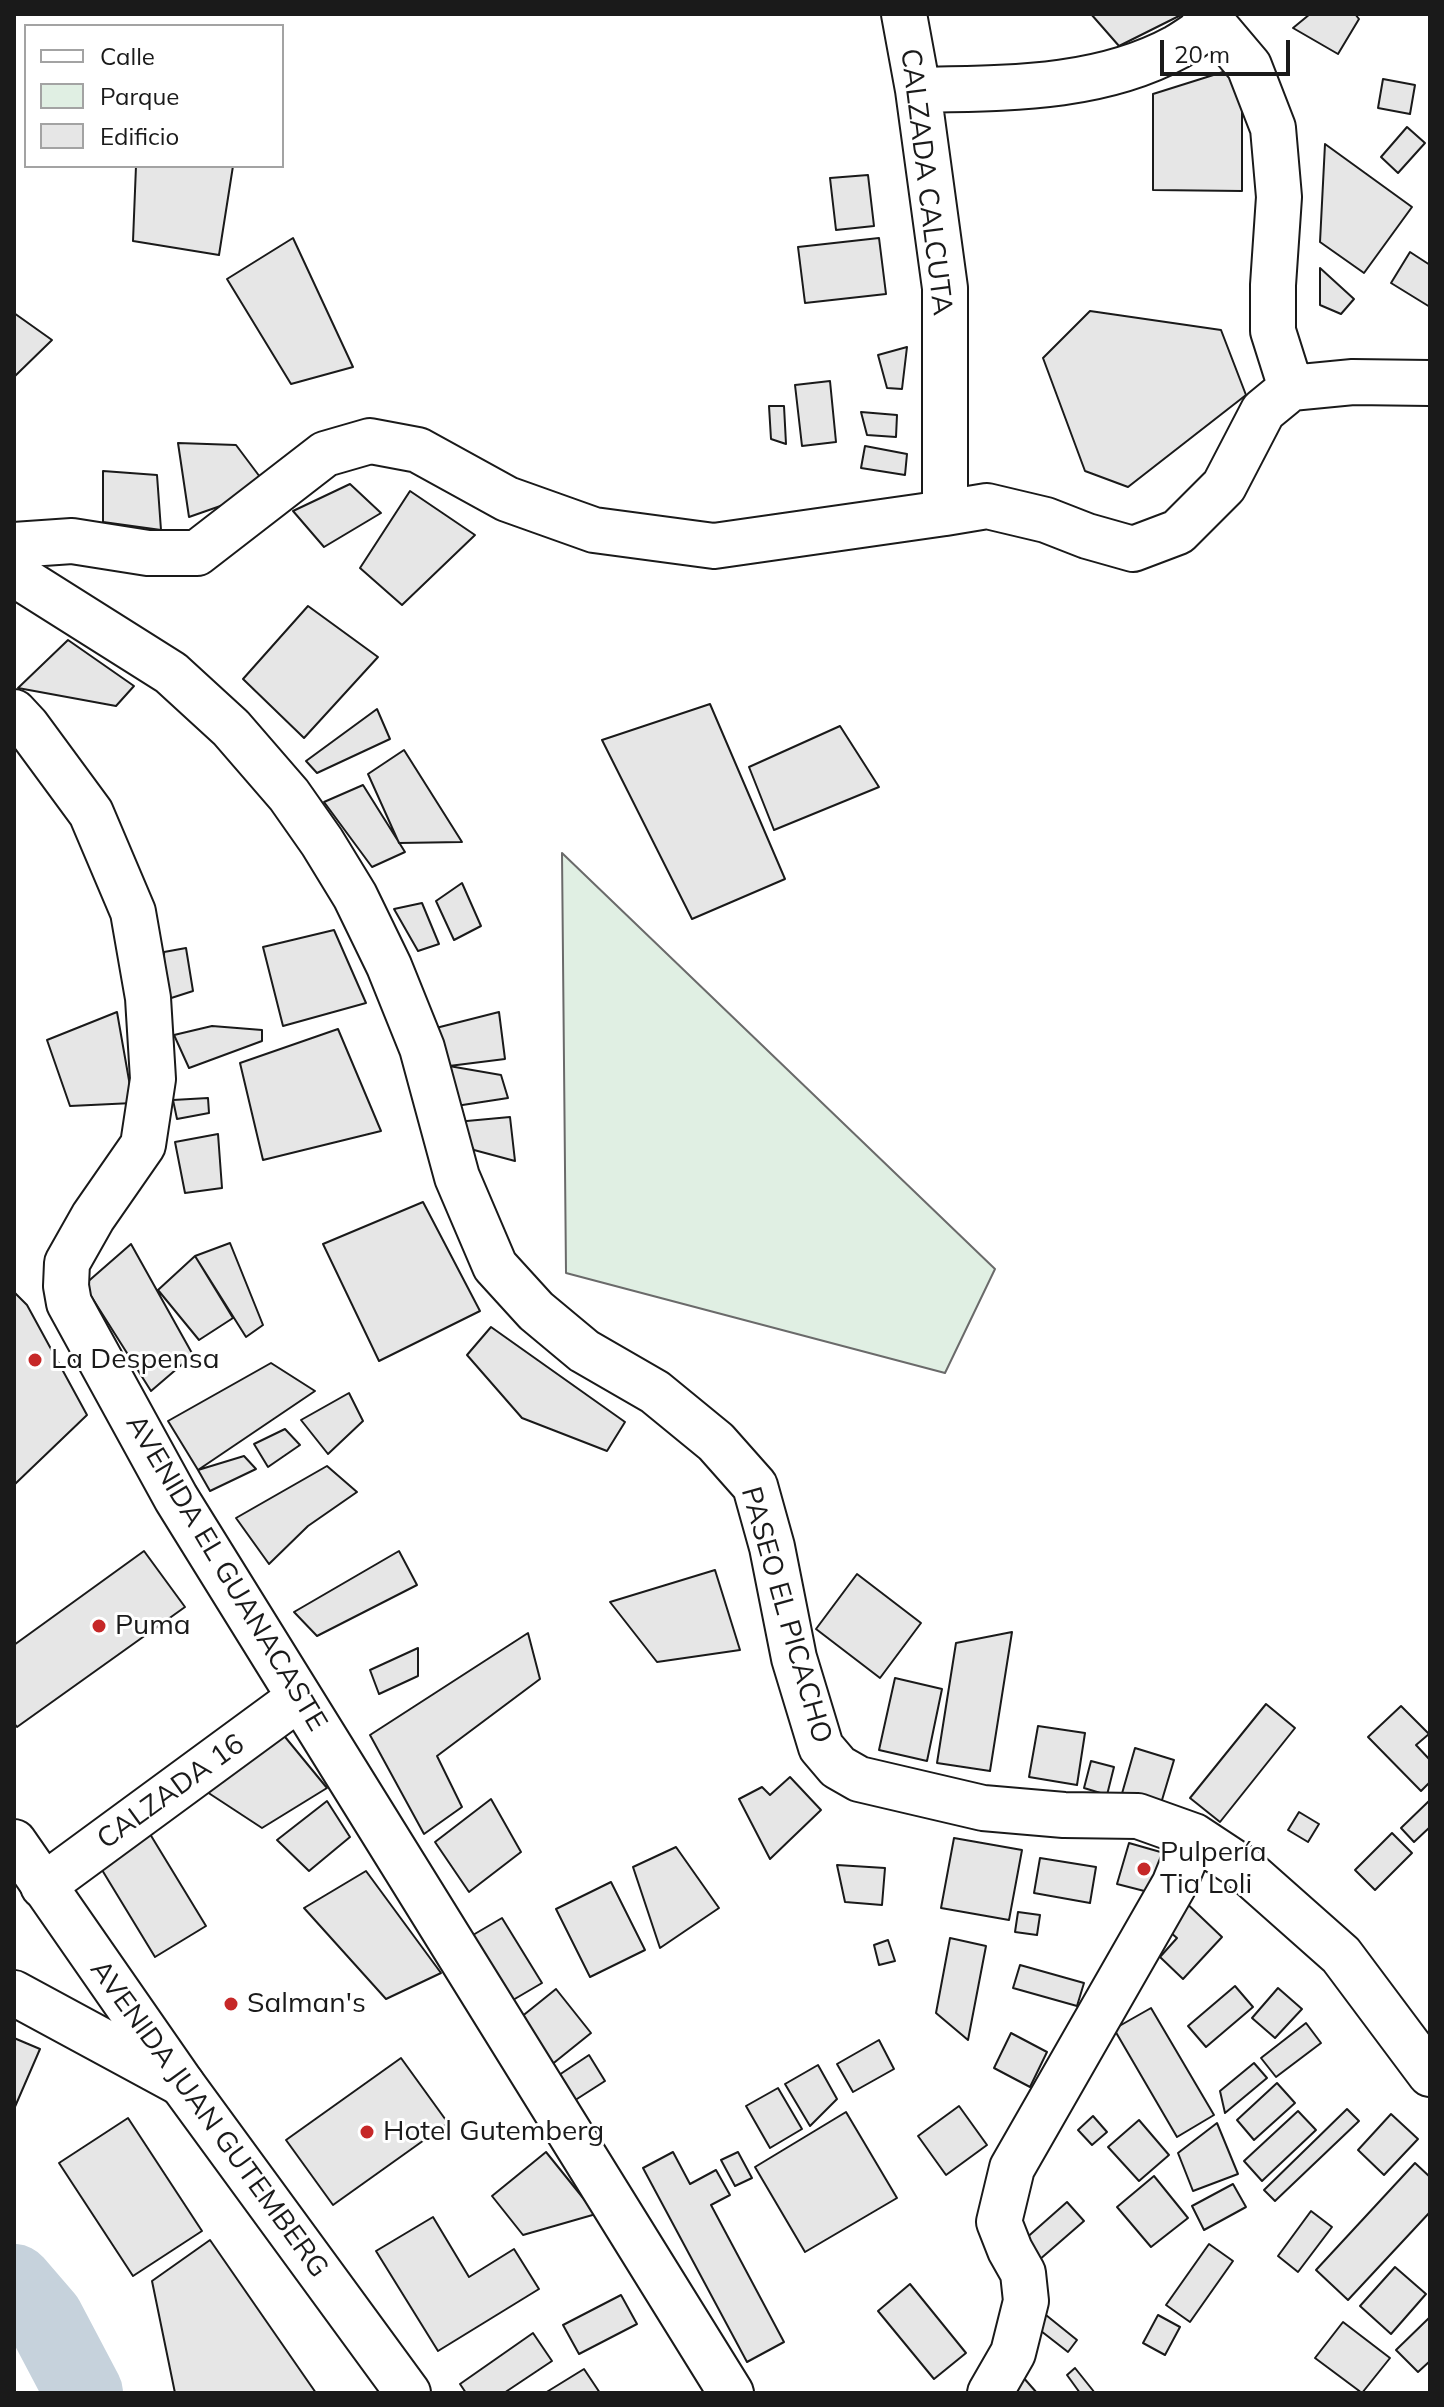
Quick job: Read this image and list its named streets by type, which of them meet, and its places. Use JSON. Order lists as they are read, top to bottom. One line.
{"streets":{"street":["CALZADA CALCUTA","AVENIDA EL GUANACASTE","PASEO EL PICACHO","CALZADA 16","AVENIDA JUAN GUTEMBERG"]},"crossings":[["AVENIDA EL GUANACASTE","CALZADA 16"],["CALZADA 16","AVENIDA JUAN GUTEMBERG"]],"places":["La Despensa","Puma","Pulpería Tia Loli","Salman's","Hotel Gutemberg"],"legend":["Calle","Parque","Edificio"],"scale_bar":"20 m"}
